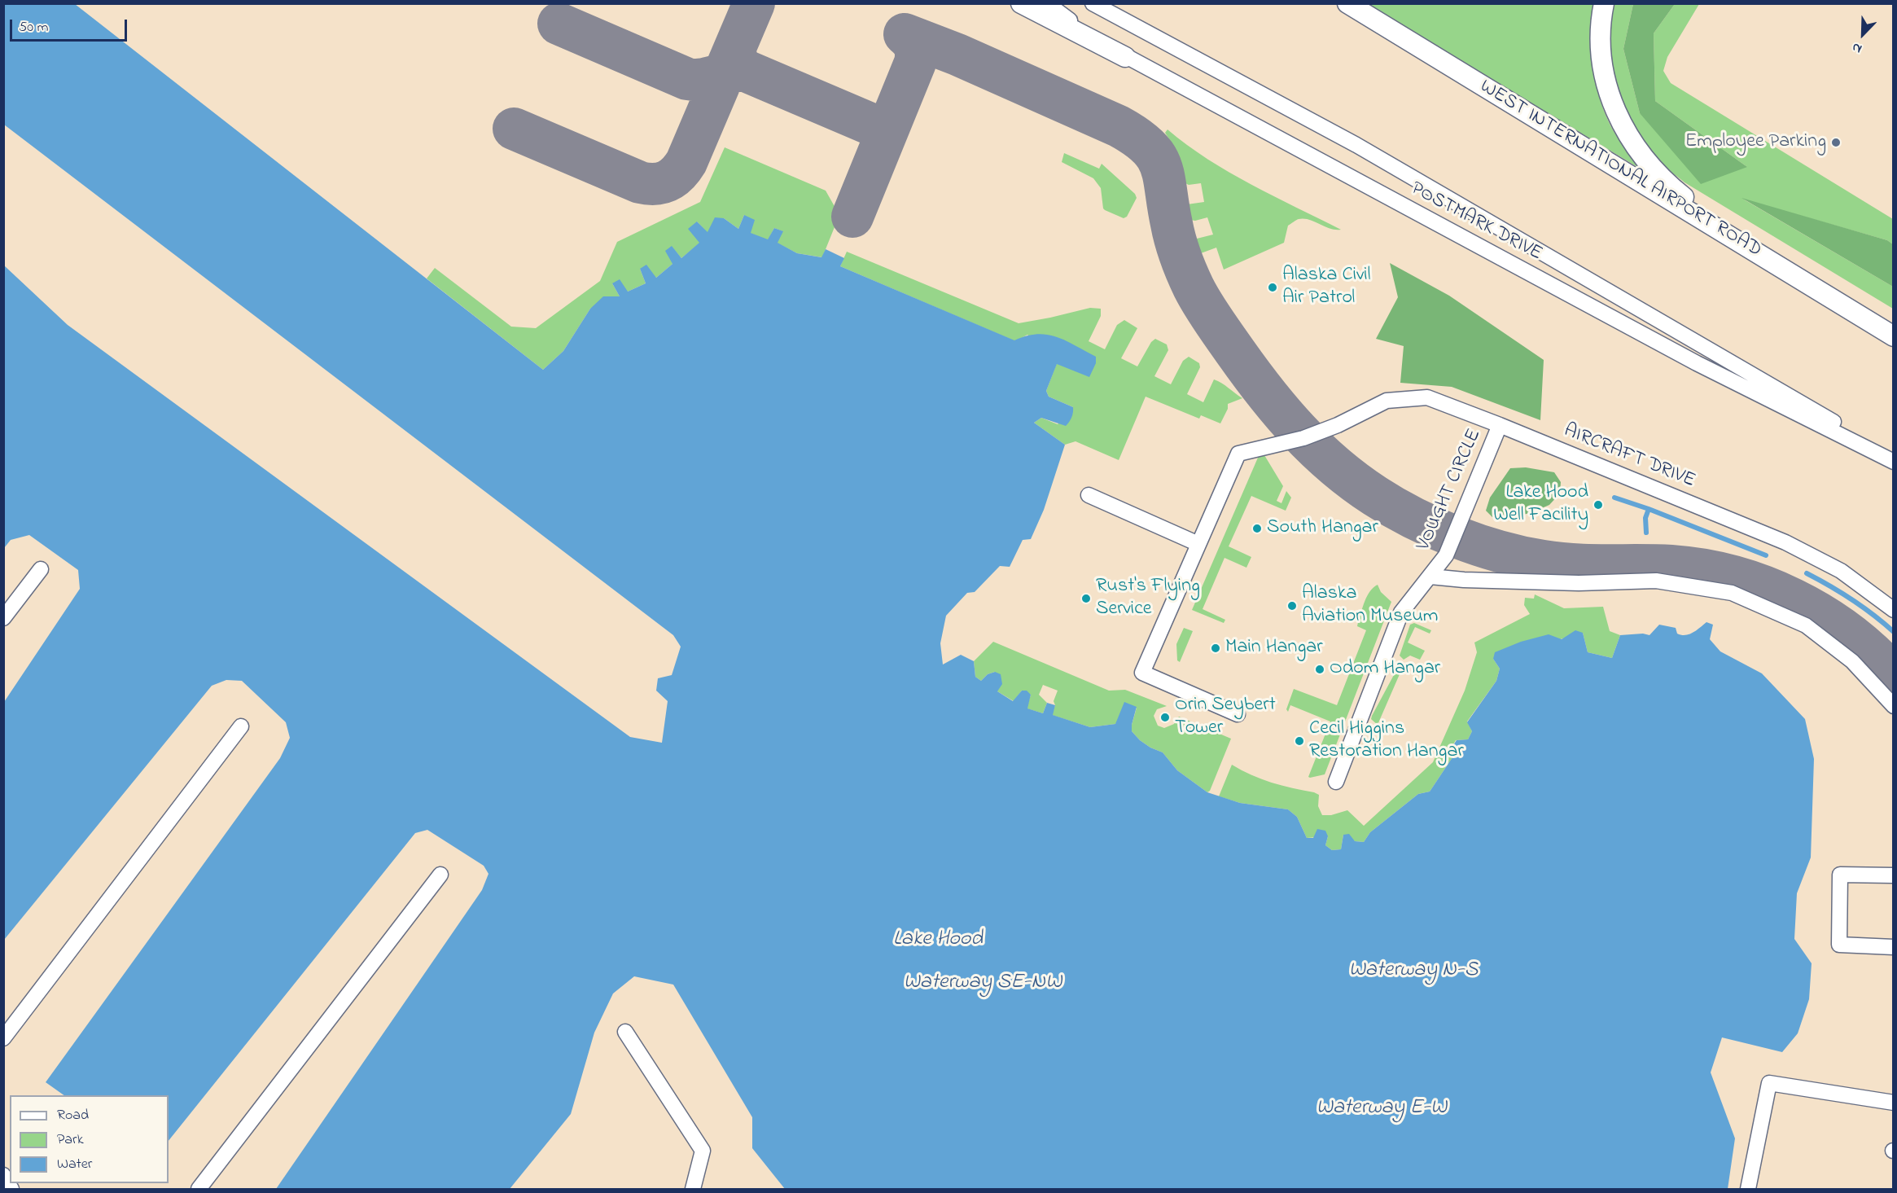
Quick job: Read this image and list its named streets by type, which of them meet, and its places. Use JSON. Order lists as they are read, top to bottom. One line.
{"streets":{"main road":["WEST INTERNATIONAL AIRPORT ROAD"],"street":["POSTMARK DRIVE","AIRCRAFT DRIVE","VOUGHT CIRCLE"]},"crossings":[["AIRCRAFT DRIVE","VOUGHT CIRCLE"]],"water":["Lake Hood","Waterway N-S","Waterway SE-NW","Waterway E-W"],"places":["Employee Parking","Alaska Civil Air Patrol","Lake Hood Well Facility","South Hangar","Rust's Flying Service","Alaska Aviation Museum","Main Hangar","Odom Hangar","Orin Seybert Tower","Cecil Higgins Restoration Hangar"],"legend":["Road","Park","Water"],"scale_bar":"50 m","north":"bottom left"}
